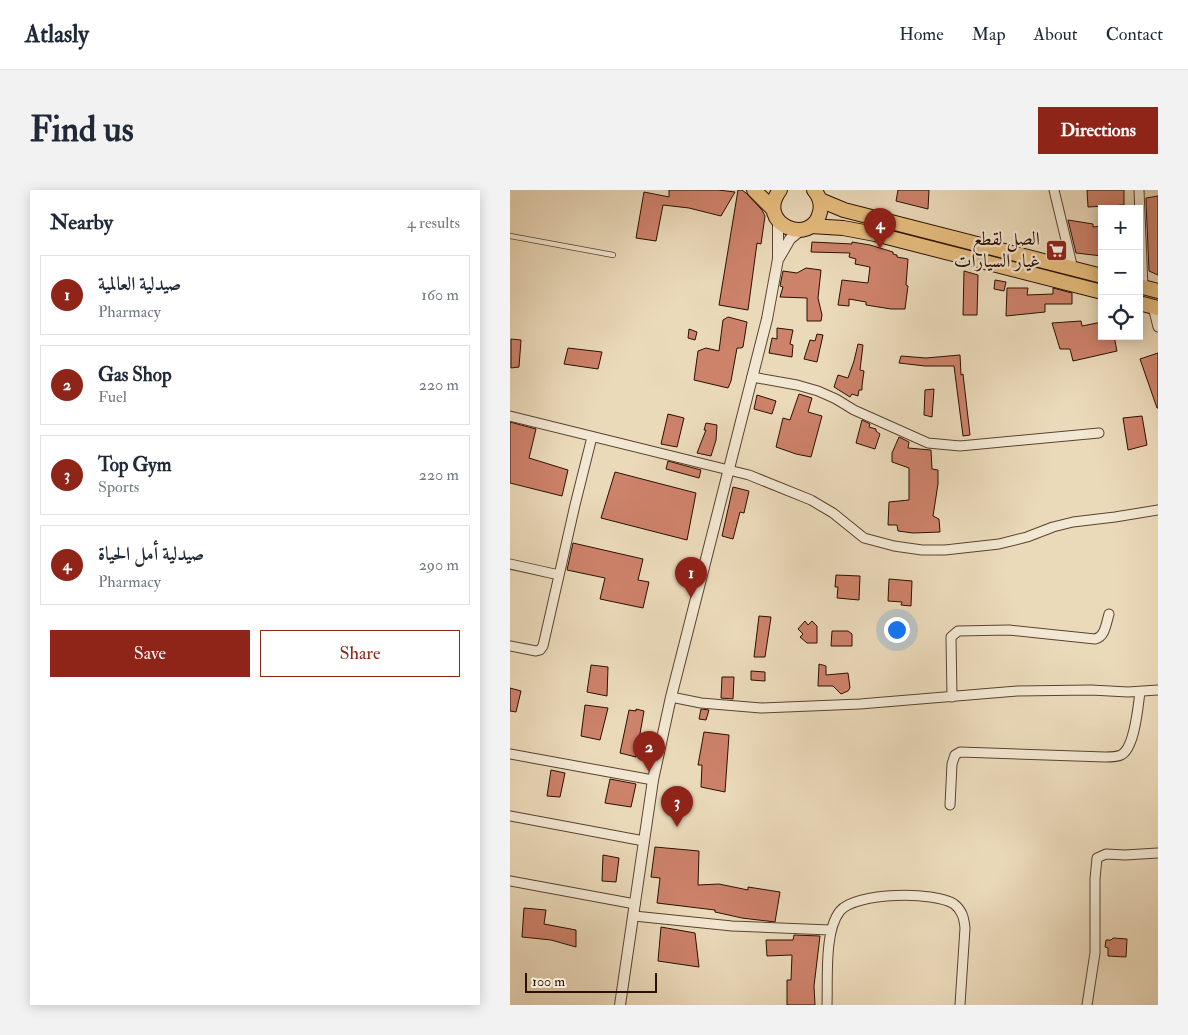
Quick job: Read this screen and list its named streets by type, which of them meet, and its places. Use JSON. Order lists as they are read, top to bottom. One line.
{"places":{"supermarket":["الصل لقطع غيار السيارات"]},"scale_bar":"100 m","page":{"header":"Atlasly","nav":["Home","Map","About","Contact"],"buttons":["Directions",["Save","Share"]],"title":"Find us","heading":["Nearby","4 results"],"map_buttons":["+","−"],"pins":["4","1","2","3"],"list":[{"mark":"1","name":"صيدلية العالمية","note":"Pharmacy","value":"160 m"},{"mark":"2","name":"Gas Shop","note":"Fuel","value":"220 m"},{"mark":"3","name":"Top Gym","note":"Sports","value":"220 m"},{"mark":"4","name":"صيدلية أمل الحياة","note":"Pharmacy","value":"290 m"}],"scale":"100 m"}}
